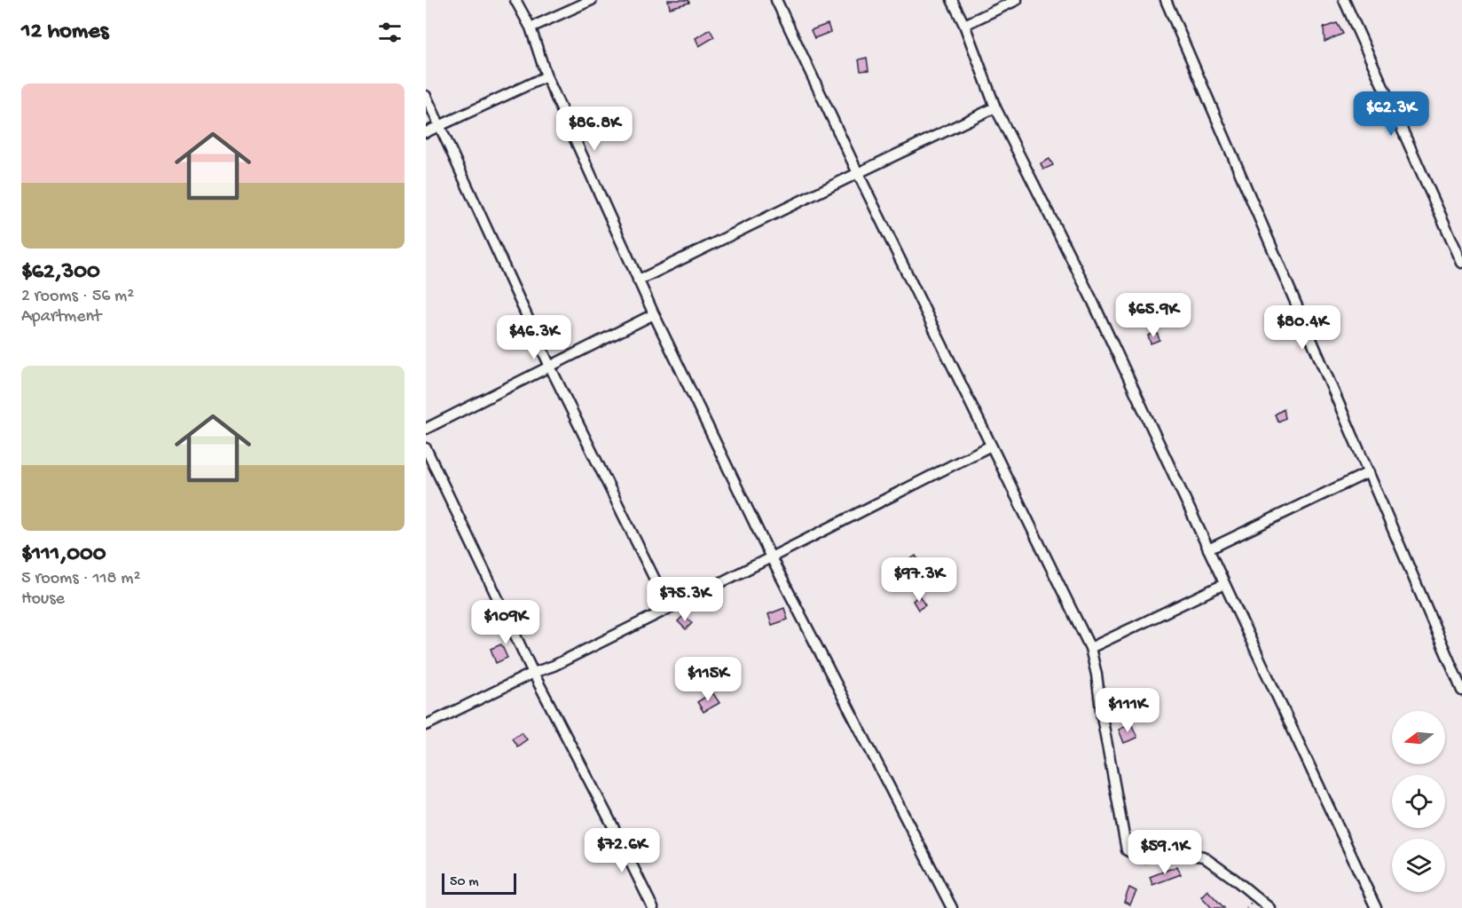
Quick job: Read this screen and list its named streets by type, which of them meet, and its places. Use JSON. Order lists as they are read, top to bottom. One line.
{"scale_bar":"50 m","north":"left","page":{"heading":"12 homes","list":[{"name":"$62,300","note":"2 rooms · 56 m² · Apartment"},{"name":"$111,000","note":"5 rooms · 118 m² · House"}],"price":["$62.3K","$86.8K","$65.9K","$80.4K","$46.3K","$97.3K","$75.3K","$109K","$115K","$111K","$72.6K","$59.1K"],"scale":"50 m"}}
